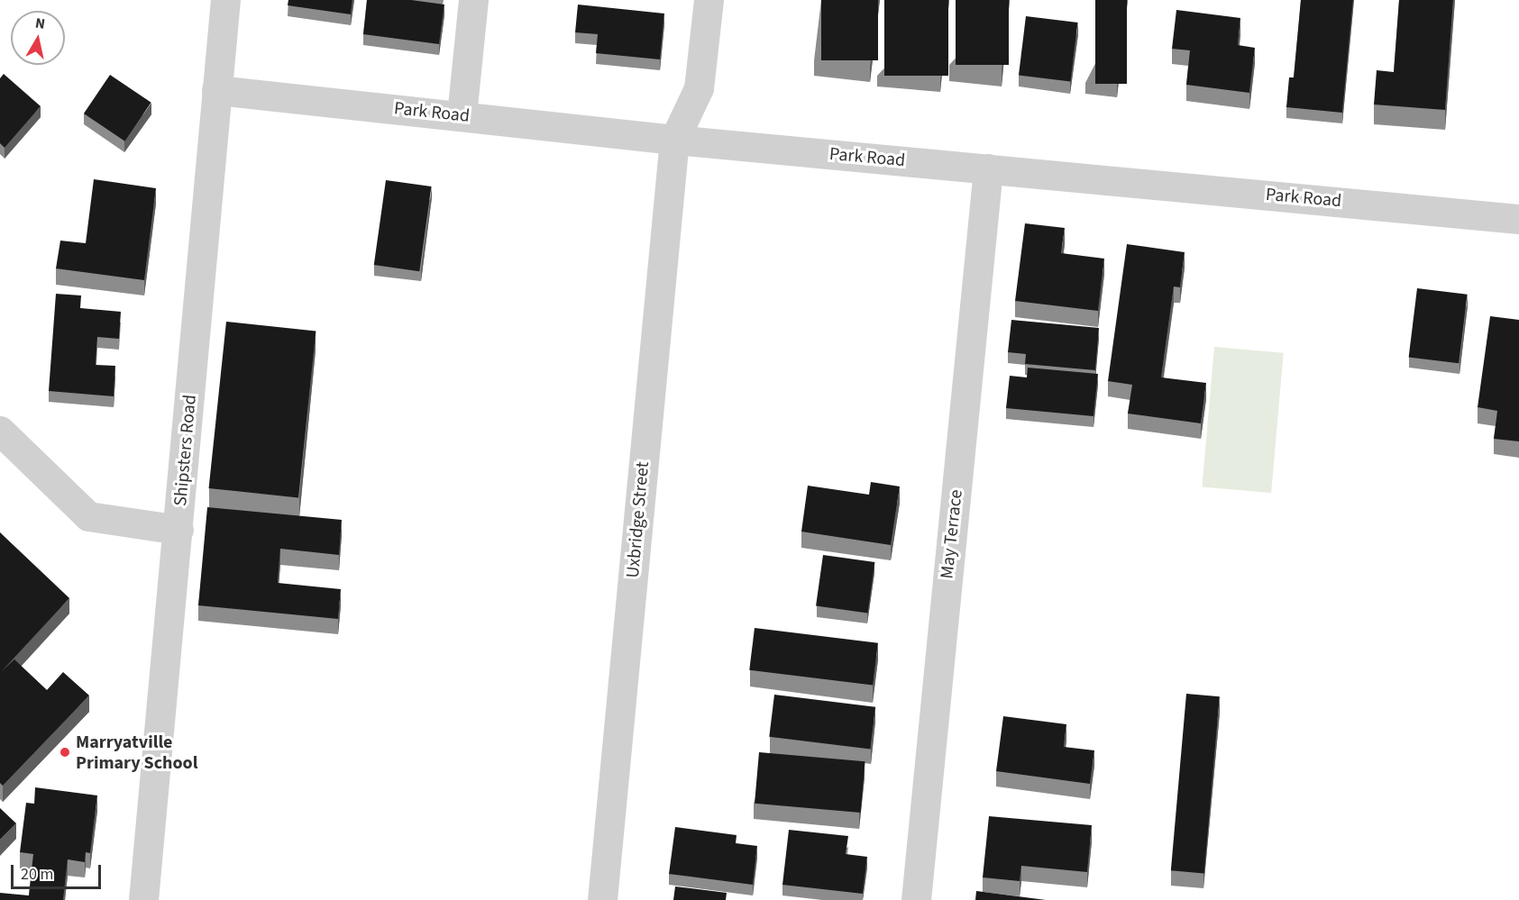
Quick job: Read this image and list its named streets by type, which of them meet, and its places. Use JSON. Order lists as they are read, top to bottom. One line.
{"streets":{"street":["Park Road","Shipsters Road","Uxbridge Street","May Terrace"]},"crossings":[["Park Road","Shipsters Road"],["Park Road","Uxbridge Street"],["Park Road","May Terrace"]],"places":["Marryatville Primary School"],"scale_bar":"20 m","north":"top"}
